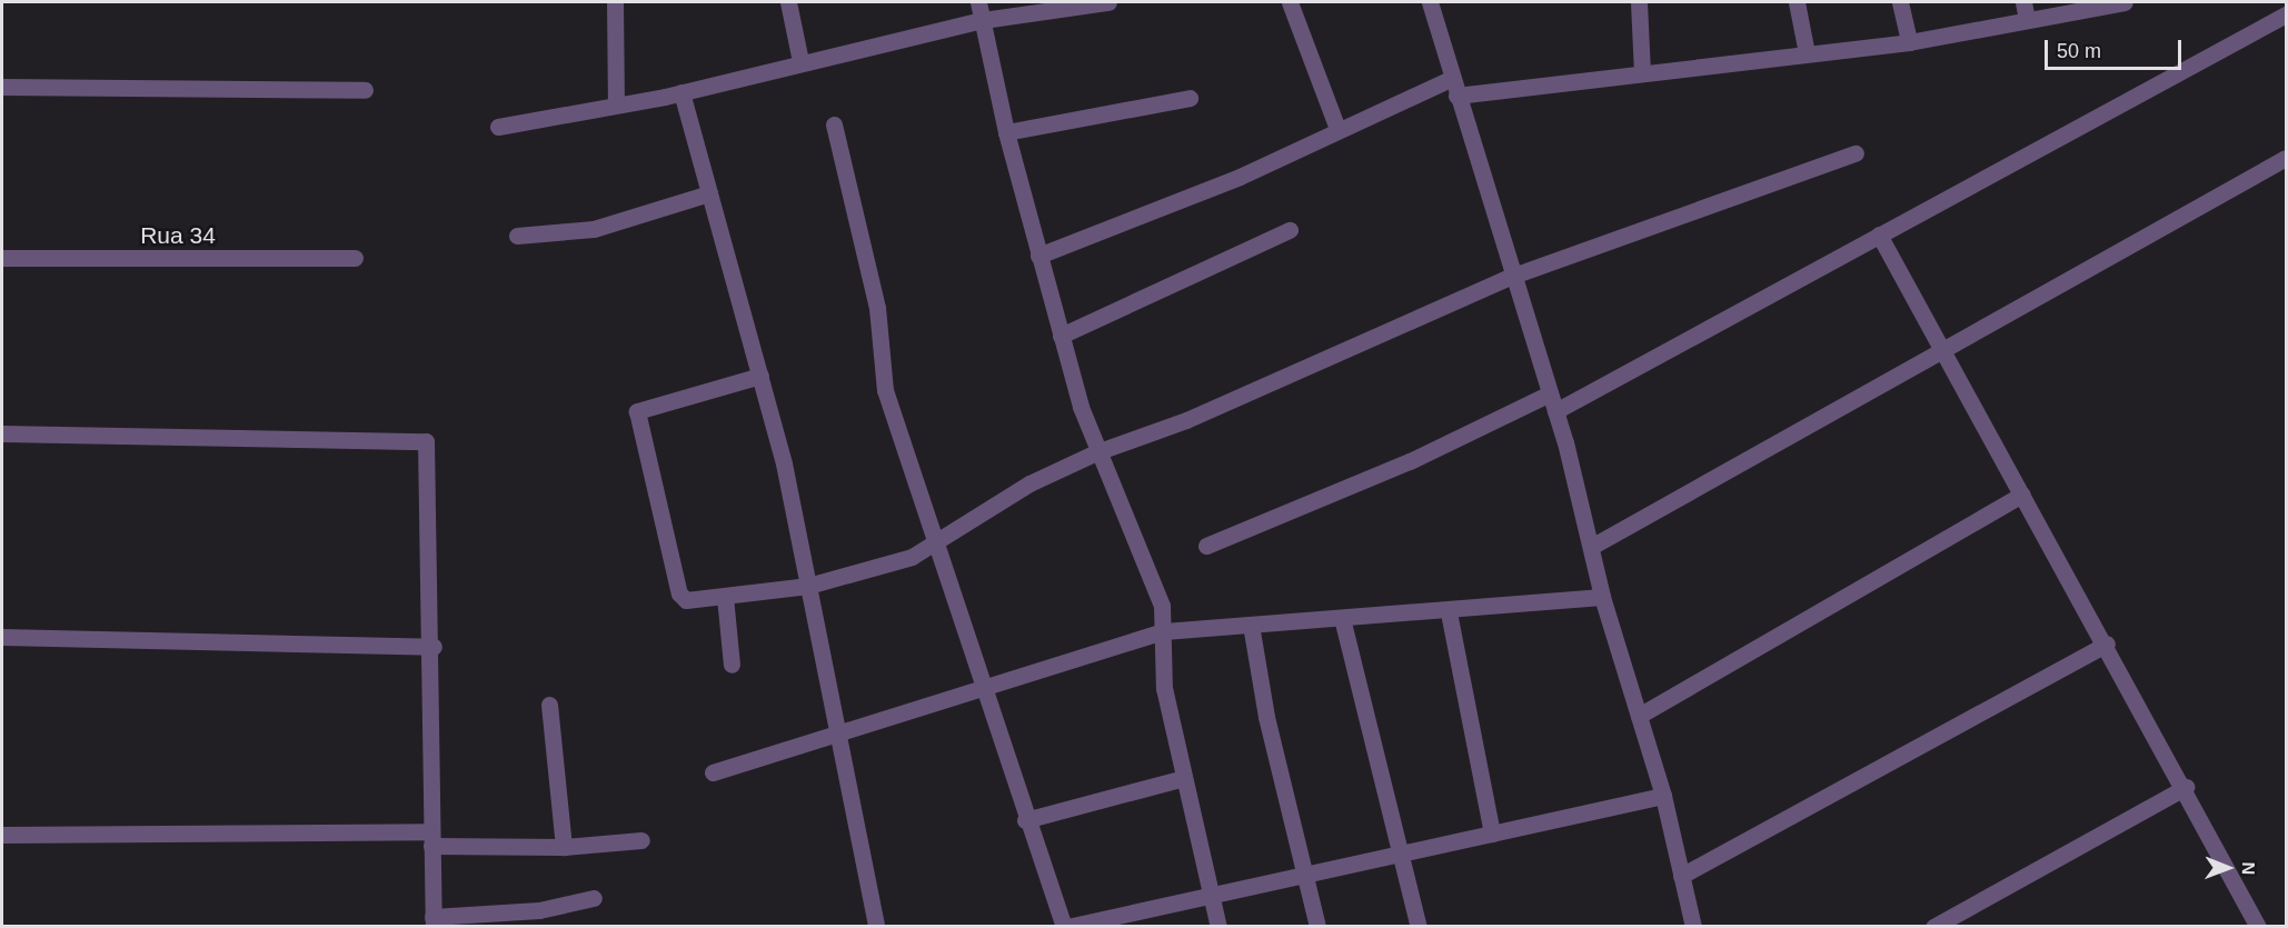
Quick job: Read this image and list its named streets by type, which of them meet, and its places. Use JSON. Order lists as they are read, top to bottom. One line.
{"streets":{"street":["Rua 34"]},"scale_bar":"50 m","north":"right"}
